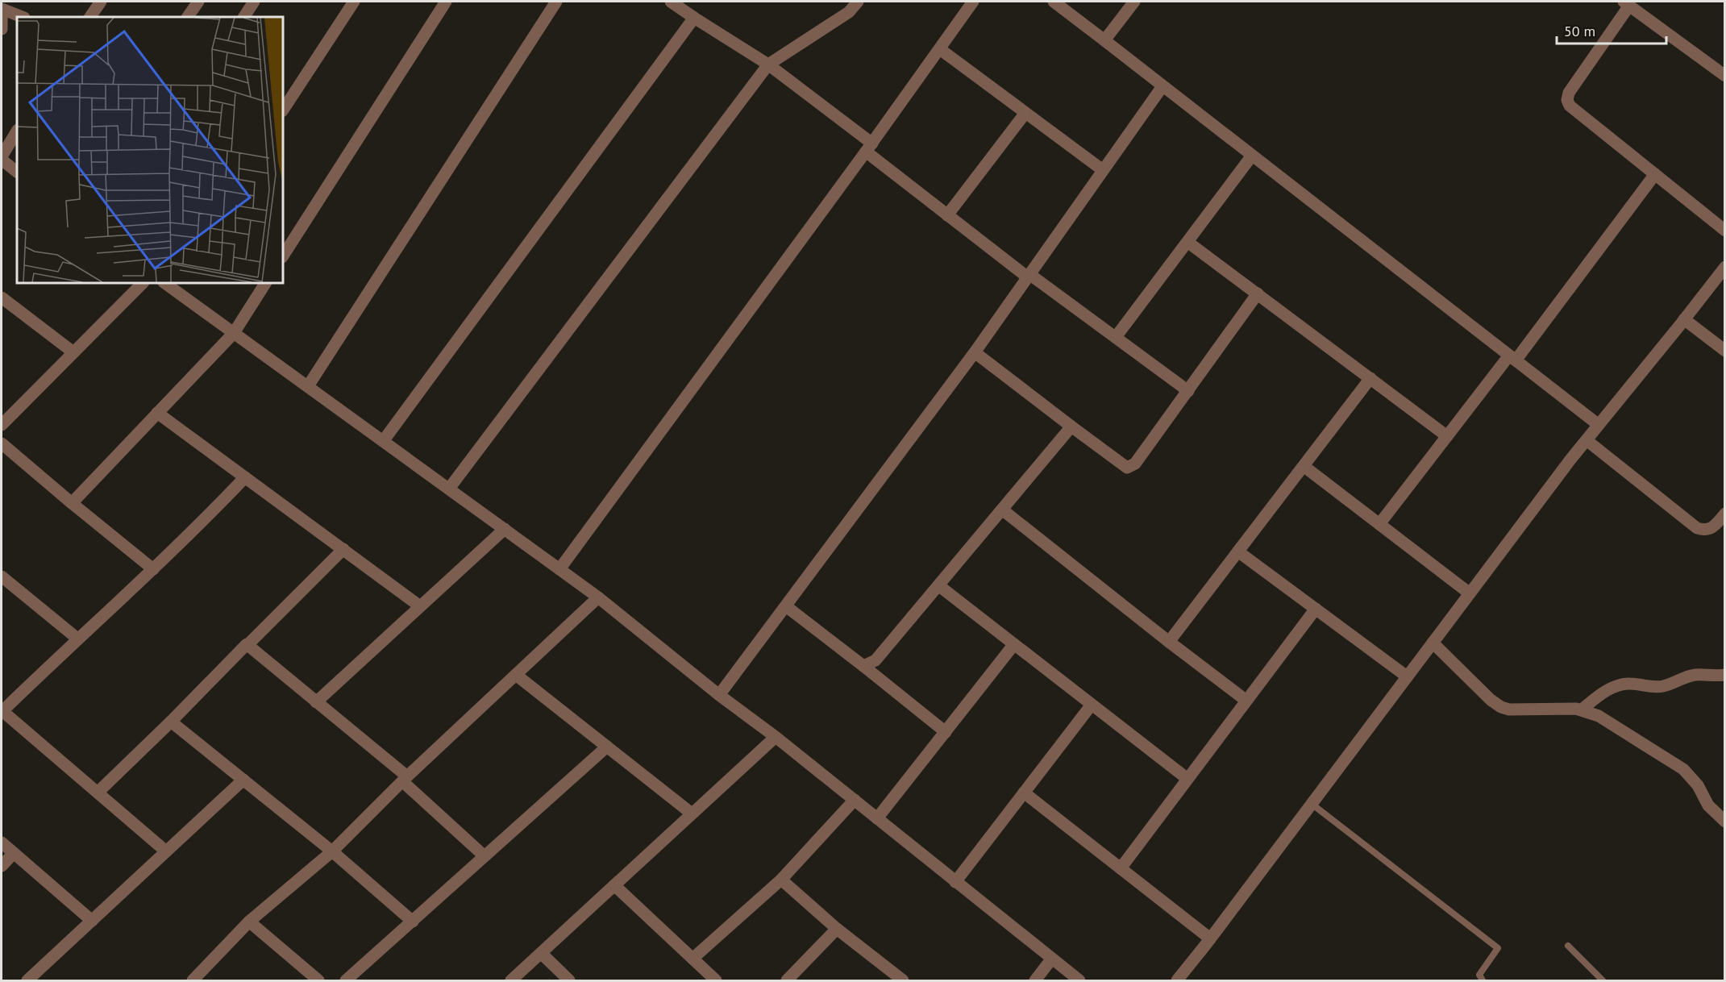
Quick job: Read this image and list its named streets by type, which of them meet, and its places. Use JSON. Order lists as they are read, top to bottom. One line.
{"scale_bar":"50 m"}
